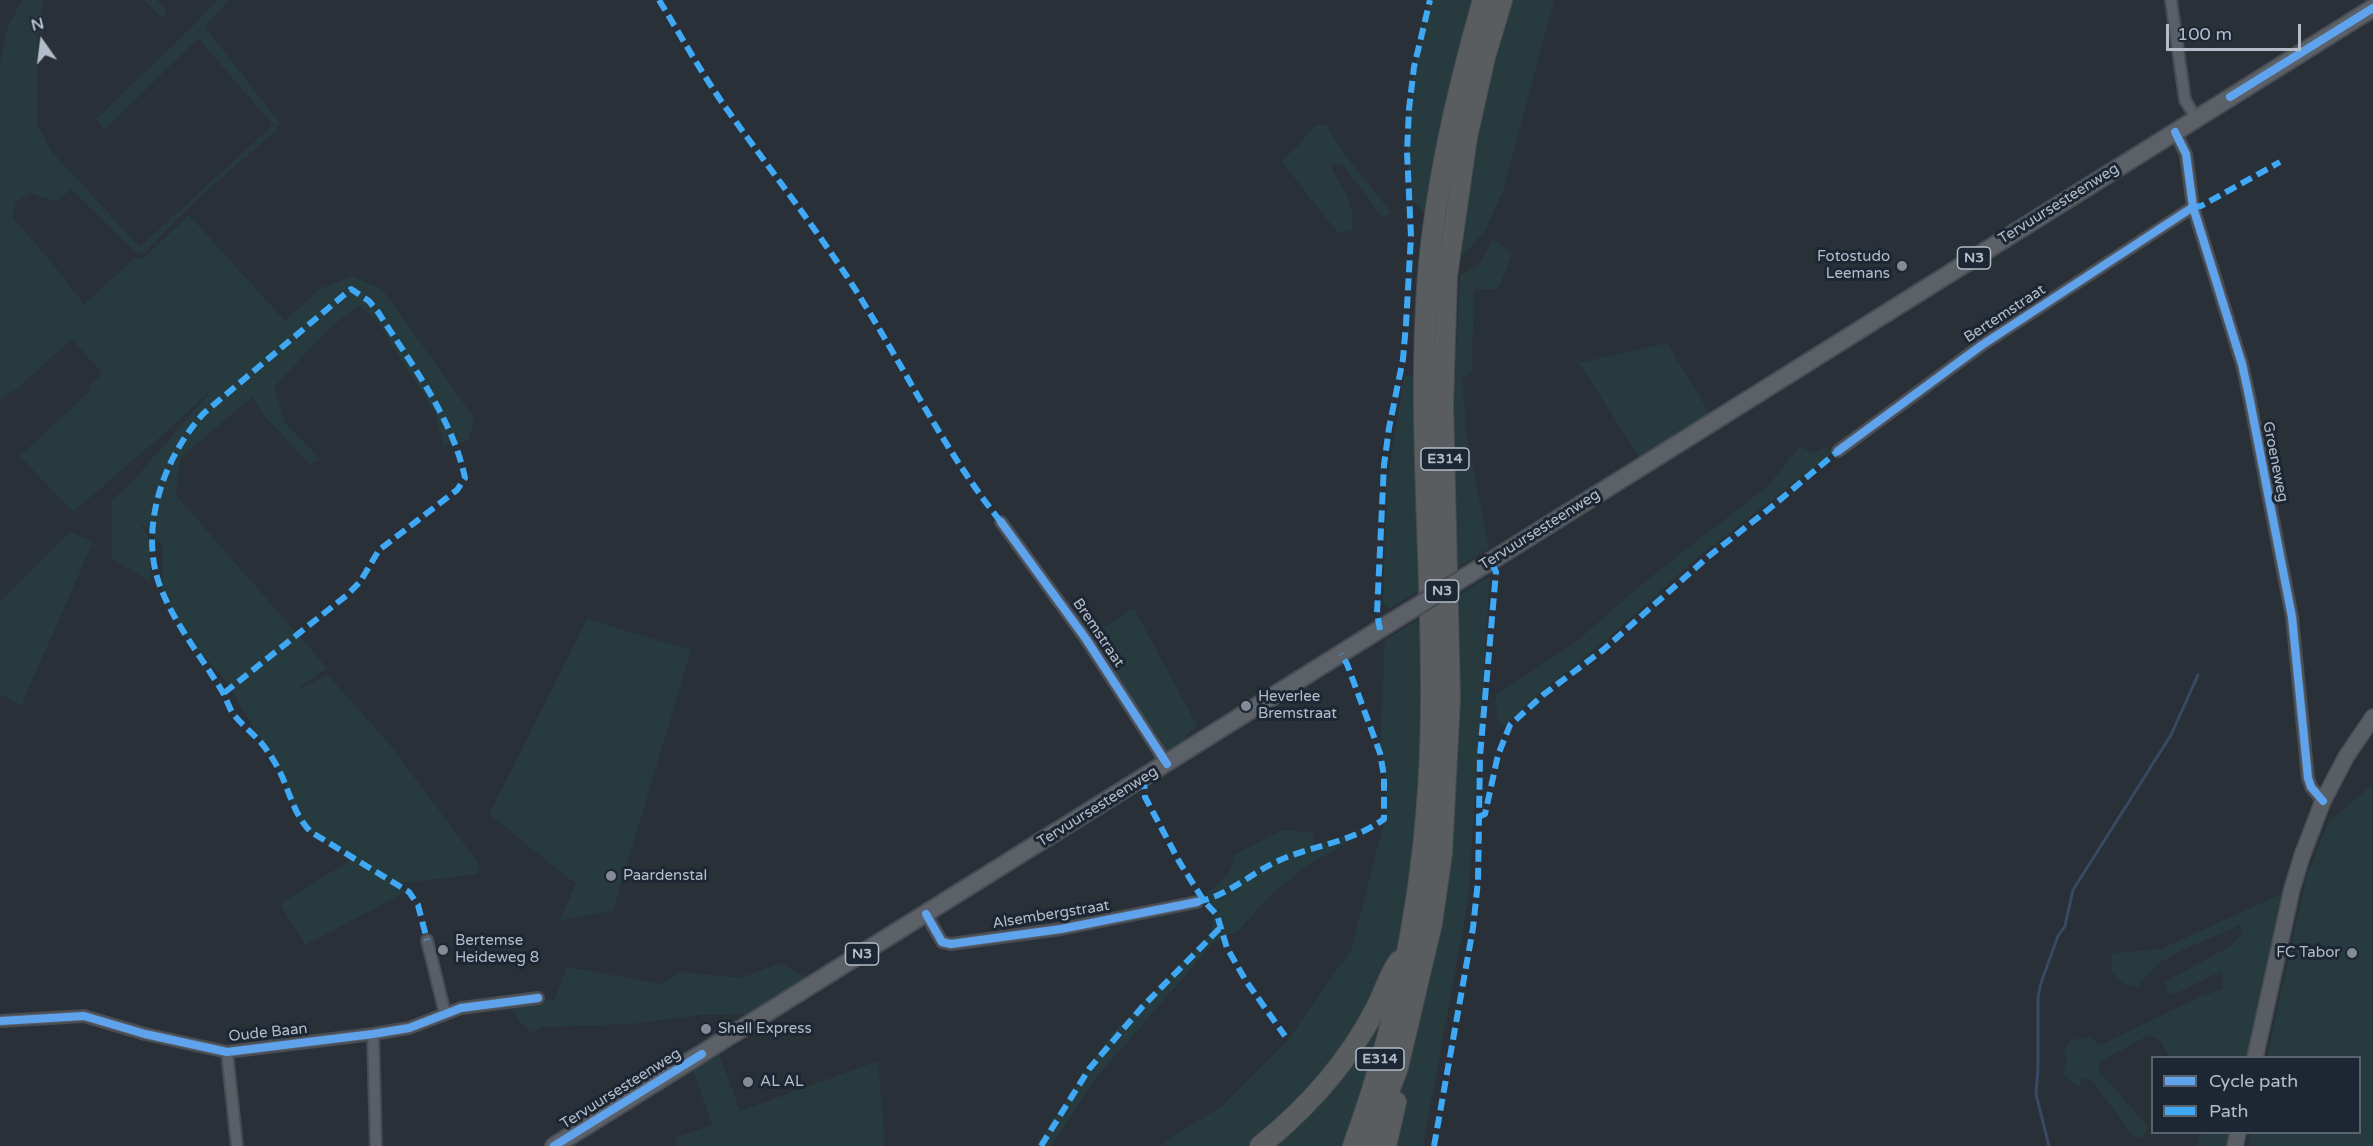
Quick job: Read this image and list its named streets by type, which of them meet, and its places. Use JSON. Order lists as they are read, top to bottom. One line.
{"streets":{"highway":["E314"],"main road":["Tervuursesteenweg","N3"],"street":["Bertemstraat","Groeneweg","Bremstraat","Alsembergstraat","Oude Baan"]},"crossings":[["Tervuursesteenweg","Groeneweg"],["Tervuursesteenweg","Bremstraat"],["Tervuursesteenweg","Alsembergstraat"],["Bertemstraat","Groeneweg"]],"places":["Fotostudo Leemans","Heverlee Bremstraat","Paardenstal","Bertemse Heideweg 8","FC Tabor","Shell Express","AL AL"],"legend":["Cycle path","Path"],"scale_bar":"100 m","north":"top"}
